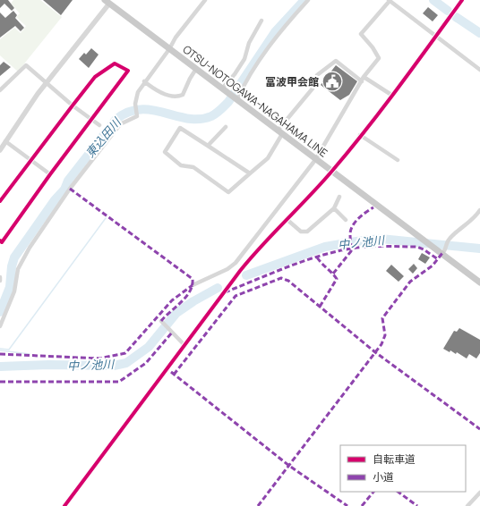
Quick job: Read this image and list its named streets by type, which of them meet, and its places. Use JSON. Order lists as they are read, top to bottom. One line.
{"streets":{"main road":["OTSU-NOTOGAWA-NAGAHAMA LINE"]},"water":["東込田川","中ノ池川"],"places":{"public building":["冨波甲会館"]},"legend":["自転車道","小道"]}
